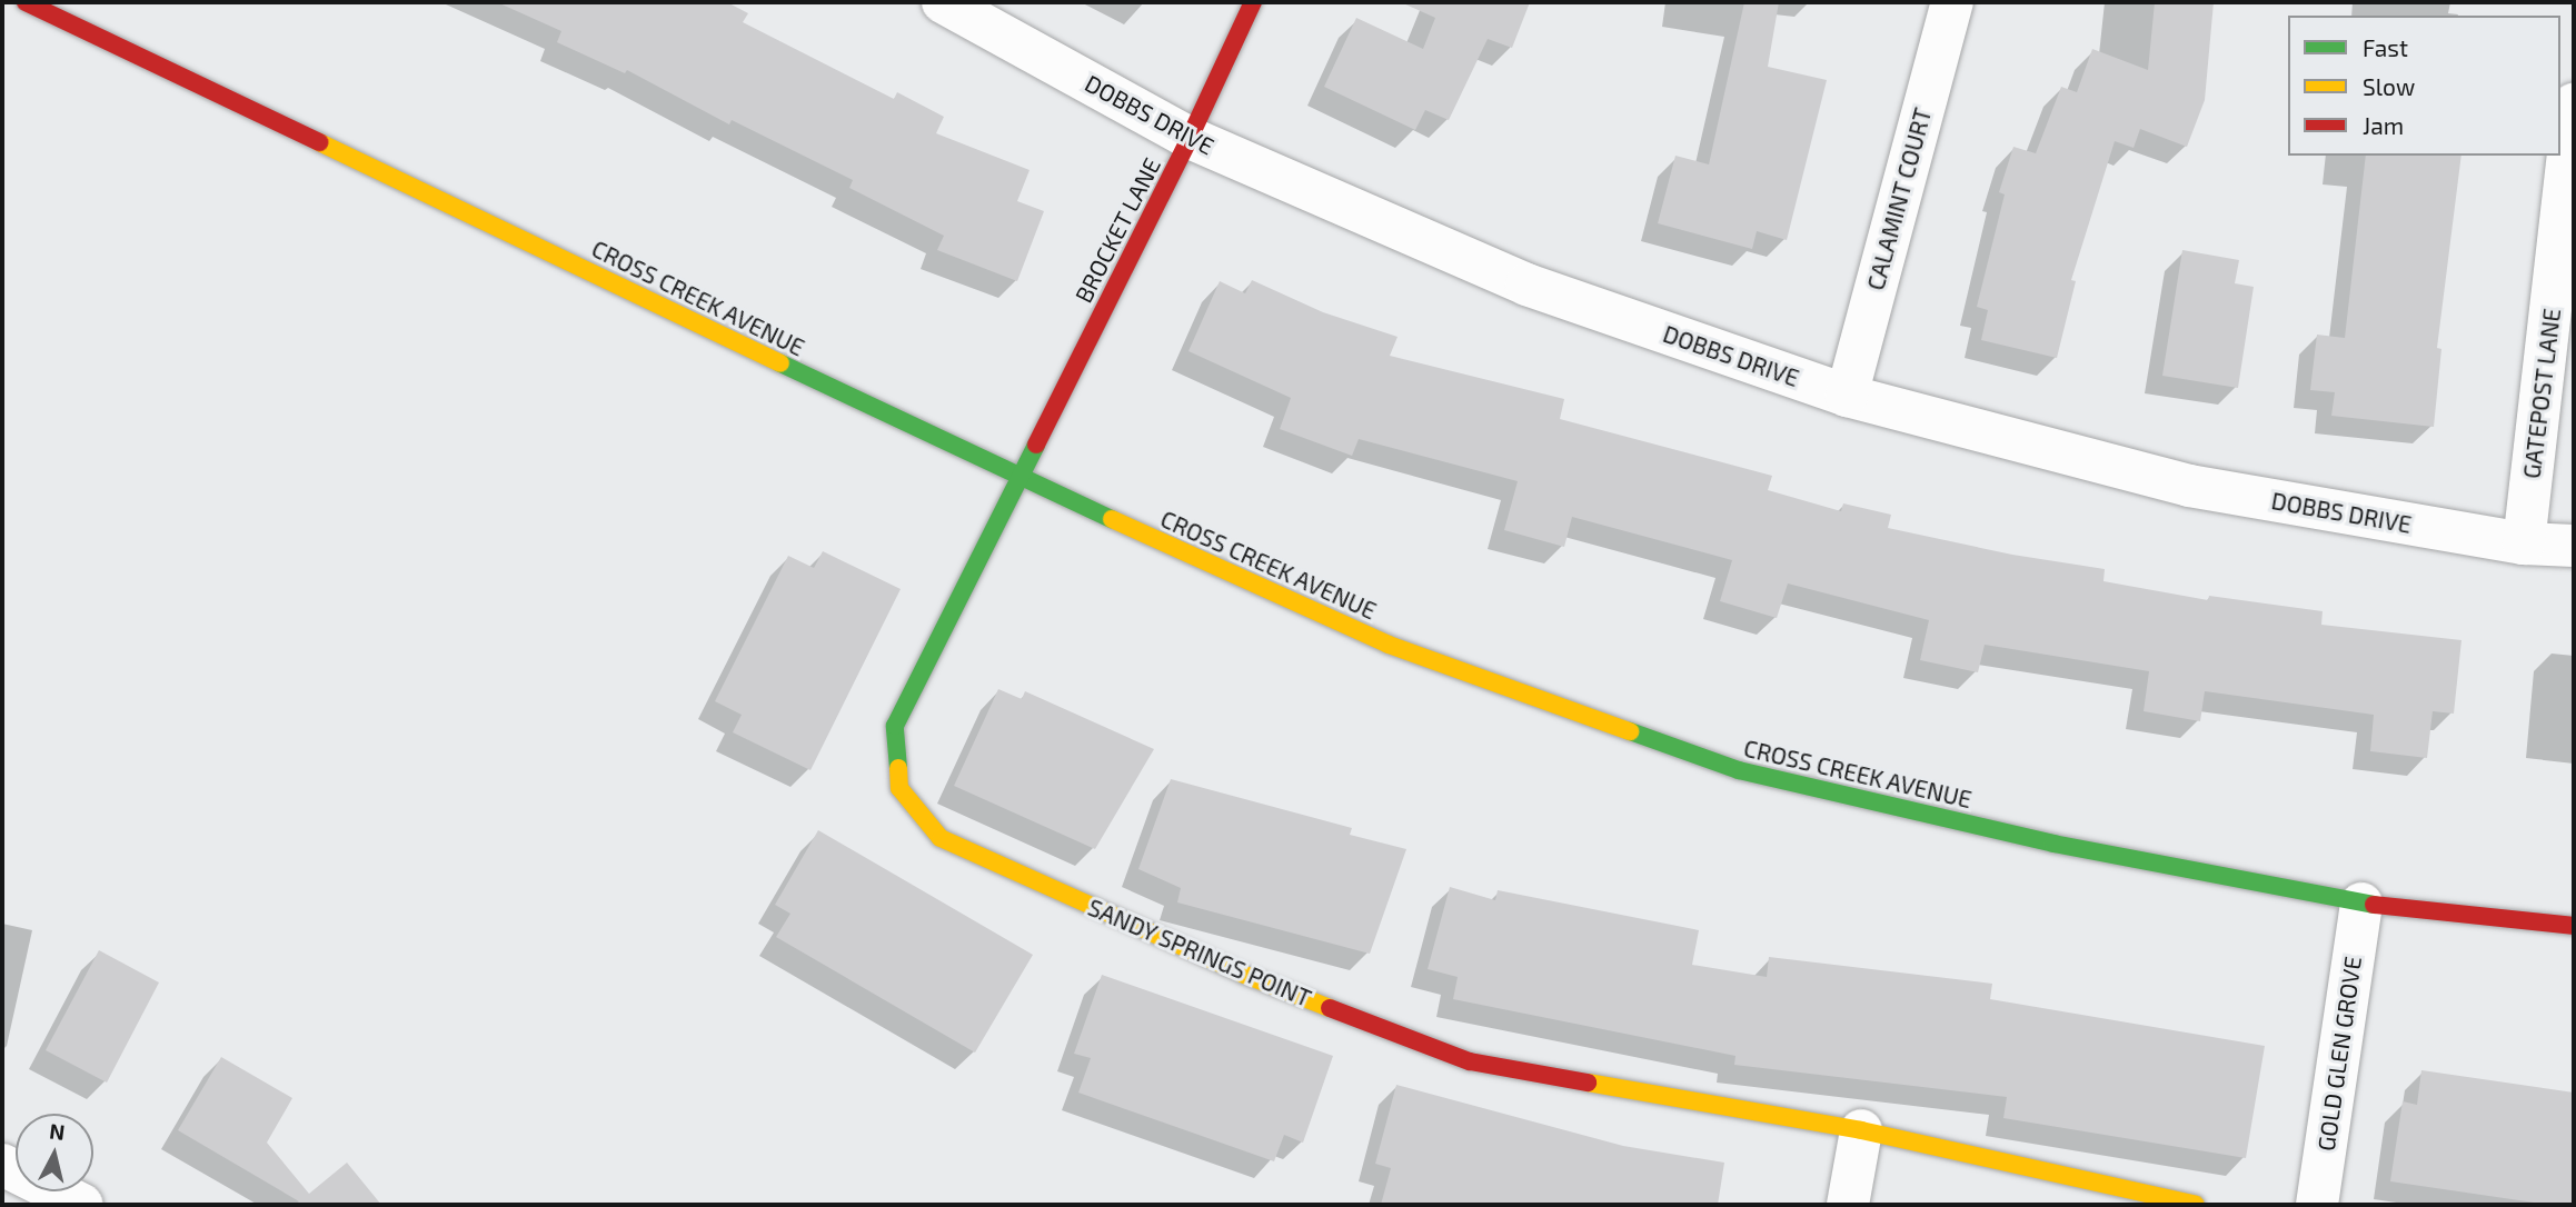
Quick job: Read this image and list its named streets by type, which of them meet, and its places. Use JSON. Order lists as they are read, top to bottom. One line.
{"streets":{"street":["DOBBS DRIVE","CALAMINT COURT","BROCKET LANE","CROSS CREEK AVENUE","GATEPOST LANE","SANDY SPRINGS POINT","GOLD GLEN GROVE"]},"crossings":[["DOBBS DRIVE","CALAMINT COURT"],["DOBBS DRIVE","BROCKET LANE"],["DOBBS DRIVE","GATEPOST LANE"],["BROCKET LANE","CROSS CREEK AVENUE"],["BROCKET LANE","SANDY SPRINGS POINT"],["CROSS CREEK AVENUE","SANDY SPRINGS POINT"],["CROSS CREEK AVENUE","GOLD GLEN GROVE"]],"legend":["Fast","Slow","Jam"],"north":"top"}
